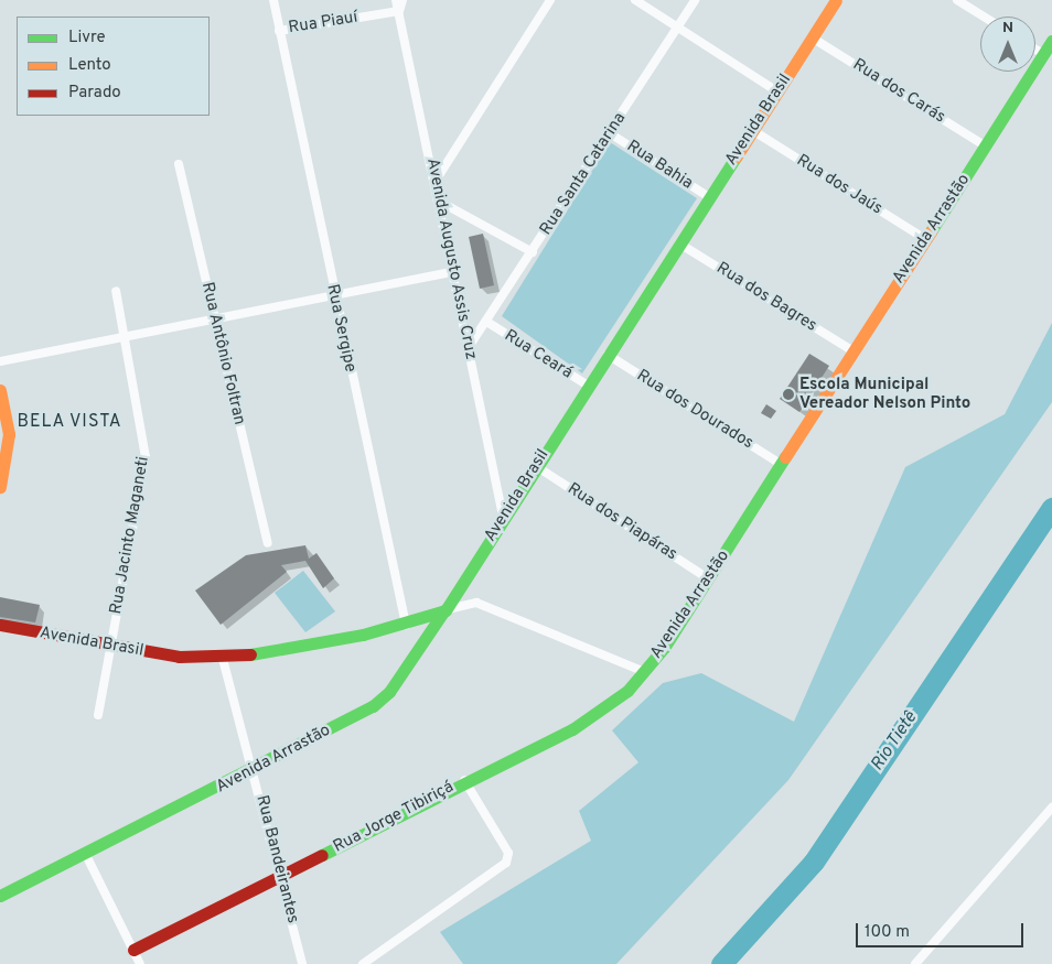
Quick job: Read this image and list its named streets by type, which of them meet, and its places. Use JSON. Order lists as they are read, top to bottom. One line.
{"streets":{"street":["Rua Piauí","Rua dos Carás","Avenida Brasil","Rua Bahia","Rua Santa Catarina","Rua dos Jaús","Avenida Arrastão","Avenida Augusto Assis Cruz","Rua dos Bagres","Rua Sergipe","Rua Antônio Foltran","Rua Ceará","Rua dos Dourados","Rua dos Piapáras","Rua Jacinto Maganeti","Rua Jorge Tibiriçá","Rua Bandeirantes"]},"crossings":[["Rua Piauí","Avenida Augusto Assis Cruz"],["Rua Piauí","Rua Sergipe"],["Rua dos Carás","Avenida Brasil"],["Rua dos Carás","Avenida Arrastão"],["Avenida Brasil","Rua Bahia"],["Avenida Brasil","Rua dos Jaús"],["Avenida Brasil","Avenida Arrastão"],["Avenida Brasil","Avenida Augusto Assis Cruz"],["Avenida Brasil","Rua dos Bagres"],["Avenida Brasil","Rua Sergipe"],["Avenida Brasil","Rua Ceará"],["Avenida Brasil","Rua dos Dourados"],["Avenida Brasil","Rua dos Piapáras"],["Avenida Brasil","Rua Jacinto Maganeti"],["Avenida Brasil","Rua Bandeirantes"],["Rua Bahia","Rua Santa Catarina"],["Rua Santa Catarina","Avenida Augusto Assis Cruz"],["Rua Santa Catarina","Rua Ceará"],["Rua dos Jaús","Avenida Arrastão"],["Avenida Arrastão","Rua dos Bagres"],["Avenida Arrastão","Rua dos Dourados"],["Avenida Arrastão","Rua dos Piapáras"],["Avenida Arrastão","Rua Jorge Tibiriçá"],["Avenida Arrastão","Rua Bandeirantes"],["Rua Jorge Tibiriçá","Rua Bandeirantes"]],"districts":["BELA VISTA"],"water":["Rio Tietê"],"places":["Escola Municipal Vereador Nelson Pinto"],"legend":["Livre","Lento","Parado"],"scale_bar":"100 m","north":"top"}
